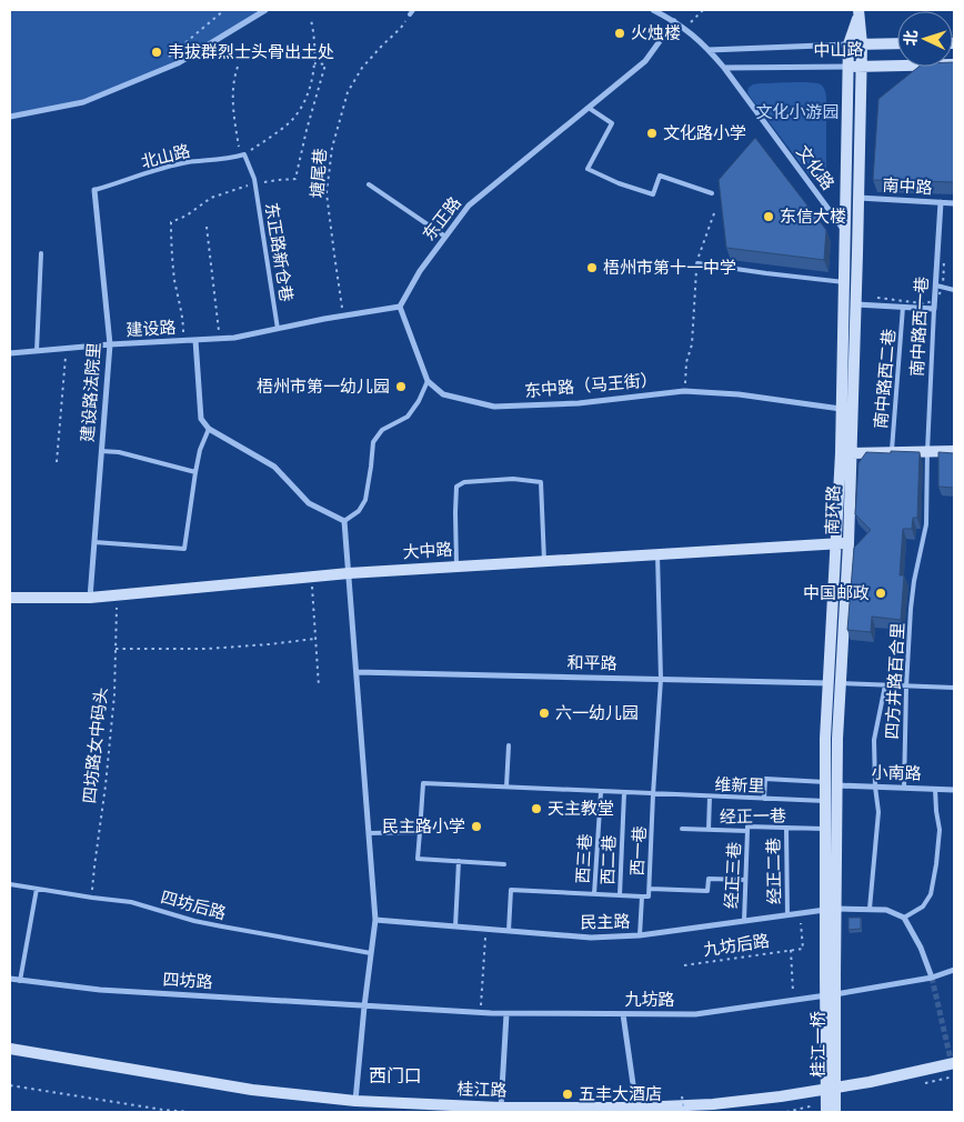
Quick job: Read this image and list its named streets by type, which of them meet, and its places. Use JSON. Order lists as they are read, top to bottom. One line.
{"streets":{"main road":["中山路","南环路","大中路","桂江一桥","桂江路"],"street":["文化路","南中路","东正路","南中路西一巷","建设路","东中路（马王街）","建设路法院里","和平路","小南路","民主路","四坊路","九坊路"],"lane":["北山路","东正路新仓巷","南中路西二巷","四方井路百合里","维新里","经正一巷","西一巷","西三巷","西二巷","经正二巷","经正三巷","四坊后路"],"path":["塘尾巷","四坊路女中码头","九坊后路"]},"crossings":[["中山路","文化路"],["中山路","南环路"],["北山路","东正路新仓巷"],["北山路","建设路法院里"],["文化路","南环路"],["南中路","南中路西一巷"],["南中路","南环路"],["南中路西一巷","四方井路百合里"],["建设路","建设路法院里"],["东中路（马王街）","南环路"],["建设路法院里","大中路"],["南环路","大中路"],["南环路","和平路"],["南环路","小南路"],["南环路","维新里"],["南环路","经正一巷"],["南环路","民主路"],["南环路","桂江一桥"],["大中路","四坊路女中码头"],["大中路","西一巷"],["和平路","西一巷"],["四方井路百合里","小南路"],["四坊路女中码头","四坊后路"],["维新里","西一巷"],["维新里","西三巷"],["维新里","西二巷"],["经正一巷","经正二巷"],["经正一巷","经正三巷"],["西一巷","民主路"],["经正二巷","民主路"],["经正三巷","民主路"],["四坊路","九坊路"]],"districts":["西门口"],"parks":["文化小游园"],"places":["火烛楼","韦拔群烈士头骨出土处","文化路小学","东信大楼","梧州市第十一中学","梧州市第一幼儿园","中国邮政","六一幼儿园","天主教堂","民主路小学","五丰大酒店"],"north":"left"}
